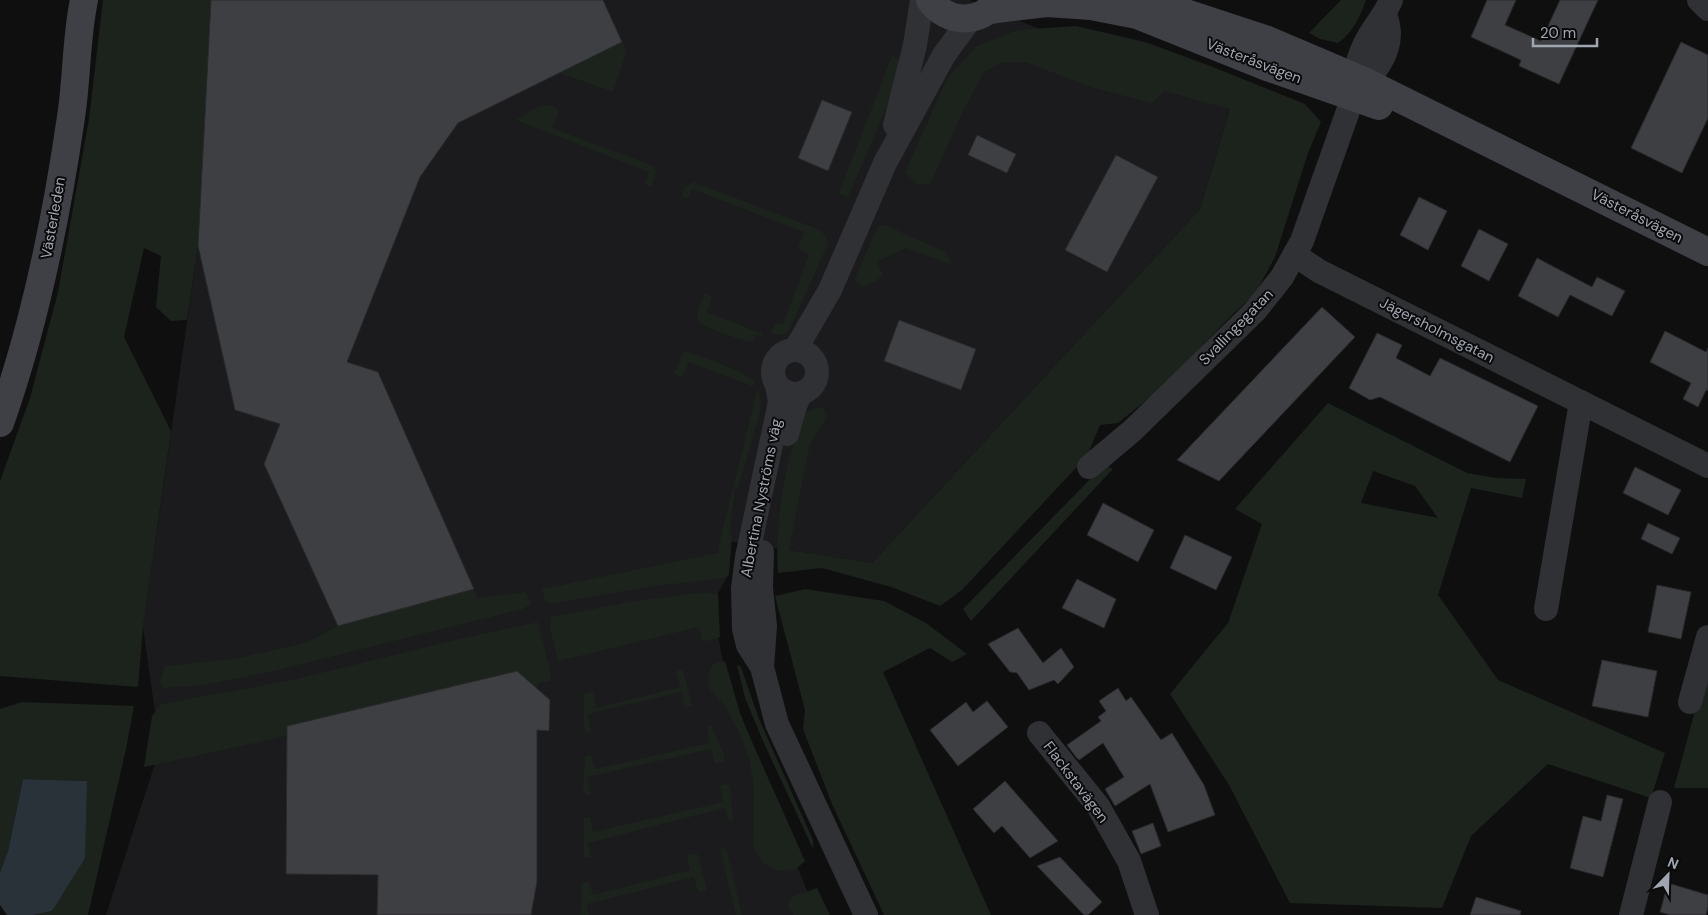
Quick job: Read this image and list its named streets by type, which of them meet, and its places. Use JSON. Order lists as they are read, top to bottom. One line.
{"streets":{"street":["Västeråsvägen","Västerleden","Svallingegatan","Jägersholmsgatan","Albertina Nyströms väg","Flackstavägen"]},"crossings":[["Västeråsvägen","Svallingegatan"],["Svallingegatan","Jägersholmsgatan"]],"scale_bar":"20 m","north":"top right"}
